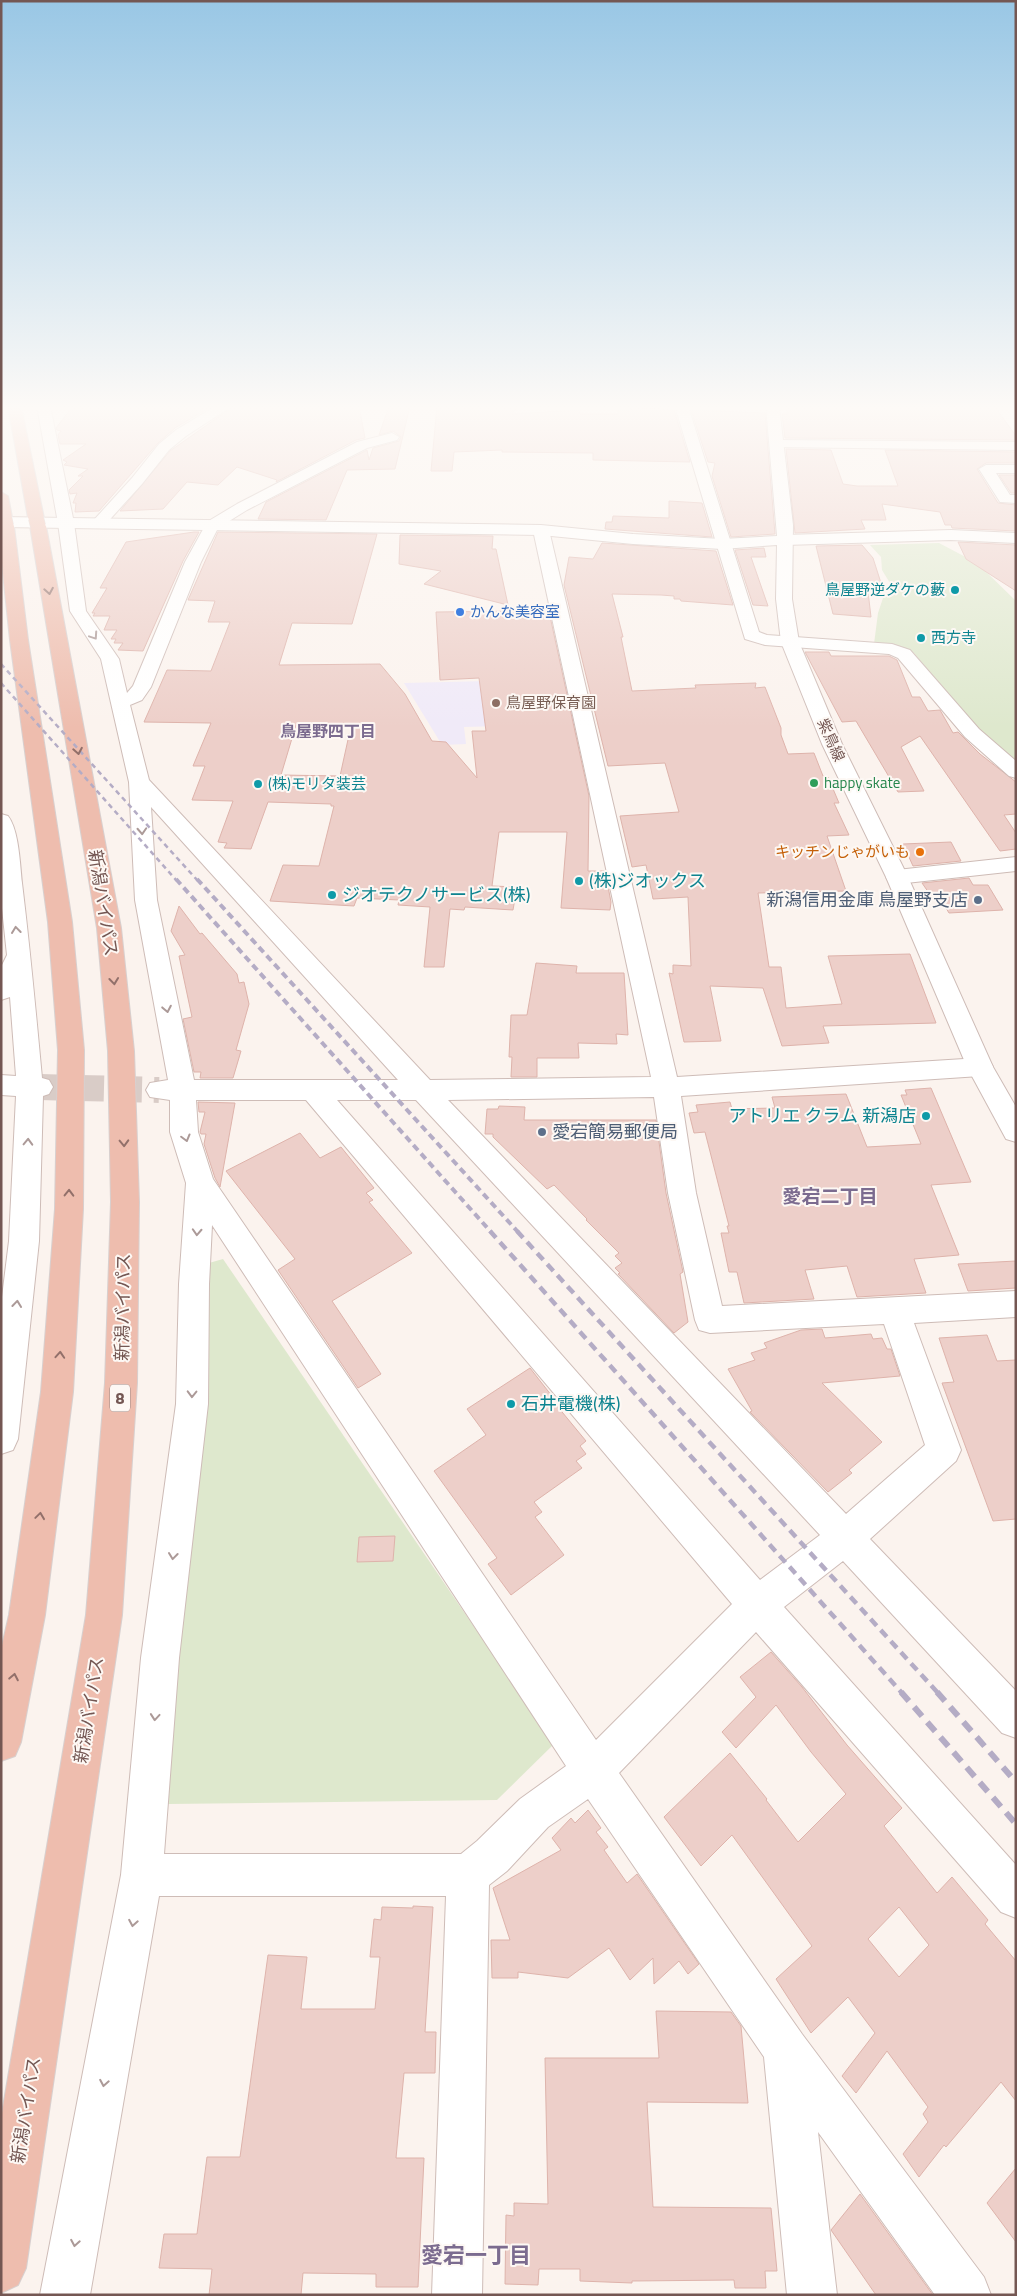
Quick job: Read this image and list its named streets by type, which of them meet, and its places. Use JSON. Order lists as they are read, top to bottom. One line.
{"streets":{"highway":["新潟バイパス","8"],"street":["紫鳥線"]},"districts":["鳥屋野四丁目","愛宕二丁目","愛宕一丁目"],"places":["鳥屋野逆ダケの藪","かんな美容室","西方寺","鳥屋野保育園","happy skate","(株)モリタ装芸","キッチンじゃがいも","(株)ジオックス","ジオテクノサービス(株)","新潟信用金庫 鳥屋野支店","アトリエ クラム 新潟店","愛宕簡易郵便局","石井電機(株)"]}
